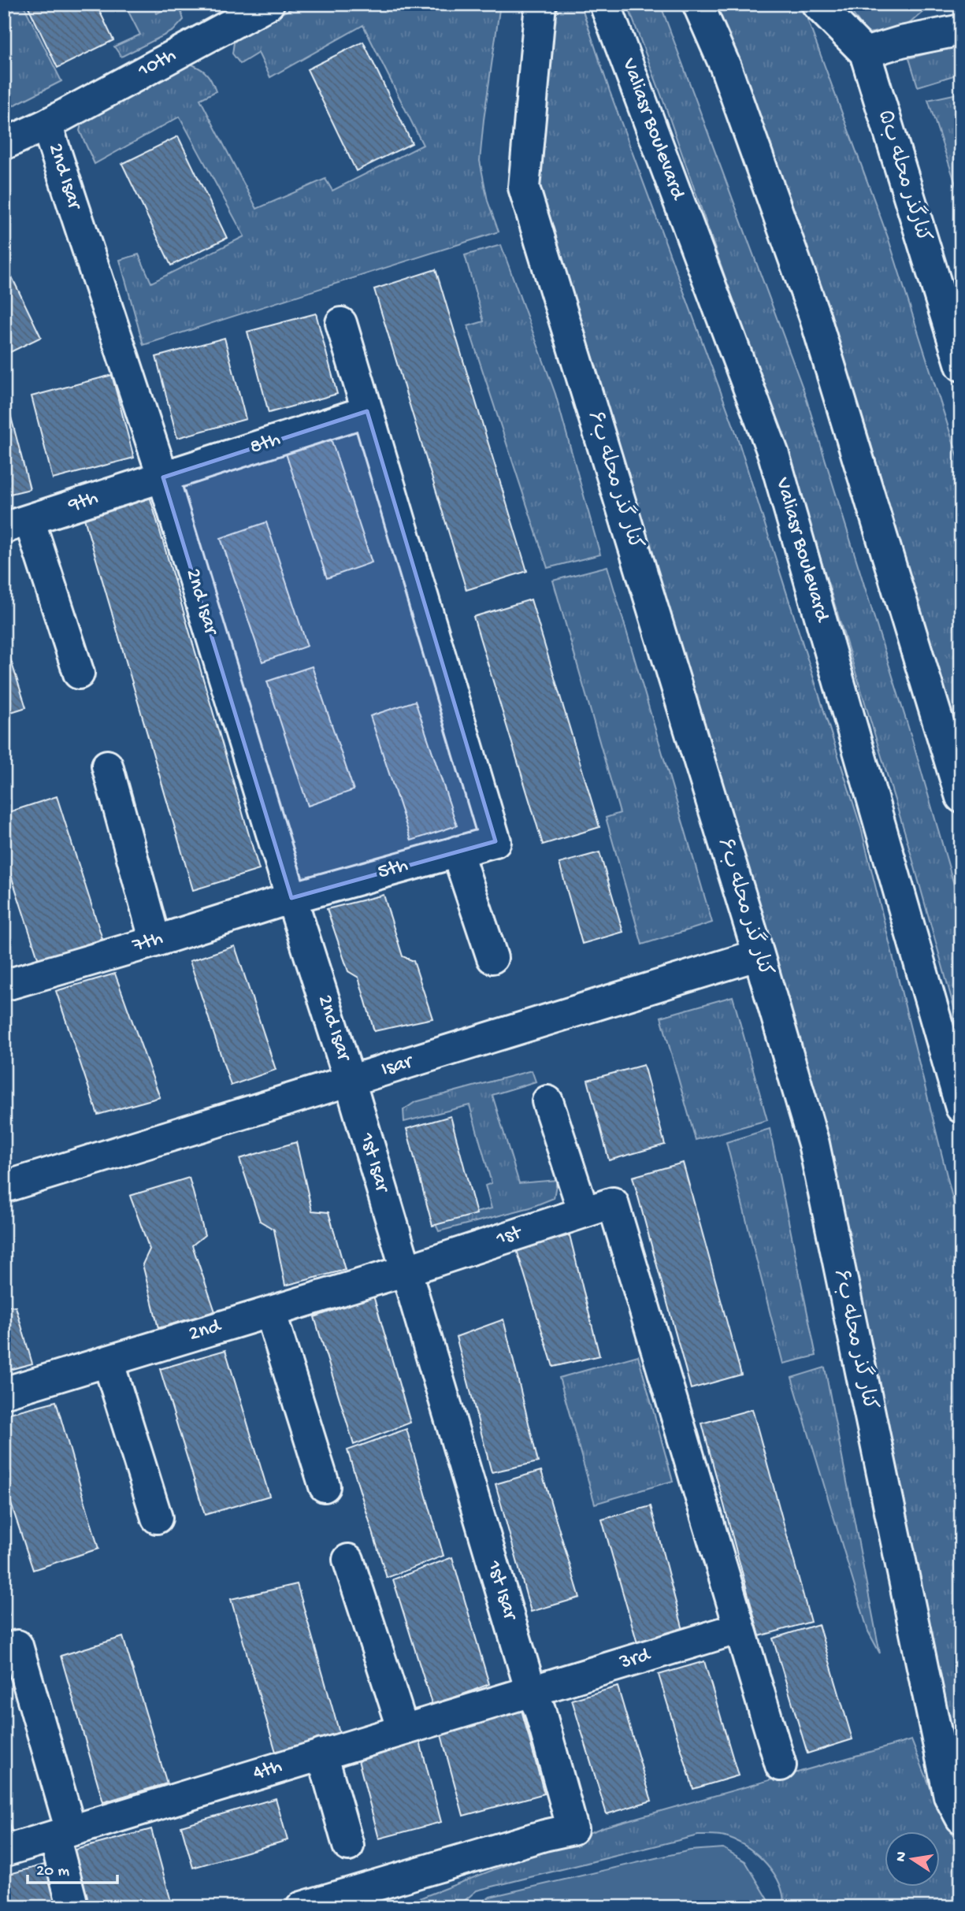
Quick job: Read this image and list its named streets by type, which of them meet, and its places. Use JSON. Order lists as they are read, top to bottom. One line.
{"streets":{"street":["10th","Valiasr Boulevard","2nd Isar","کنارگذر محله ب۵","8th","کنار گذر محله ب۶","9th","5th","7th","Isar","1st Isar","1st","2nd","3rd","4th"]},"crossings":[["10th","2nd Isar"],["2nd Isar","8th"],["2nd Isar","9th"],["2nd Isar","5th"],["2nd Isar","7th"],["2nd Isar","Isar"],["2nd Isar","1st Isar"],["8th","9th"],["8th","5th"],["کنار گذر محله ب۶","Isar"],["5th","7th"],["Isar","1st Isar"],["1st Isar","1st"],["1st Isar","2nd"],["1st Isar","3rd"],["1st Isar","4th"],["1st","2nd"],["1st","3rd"],["3rd","4th"]],"scale_bar":"20 m","north":"left"}
